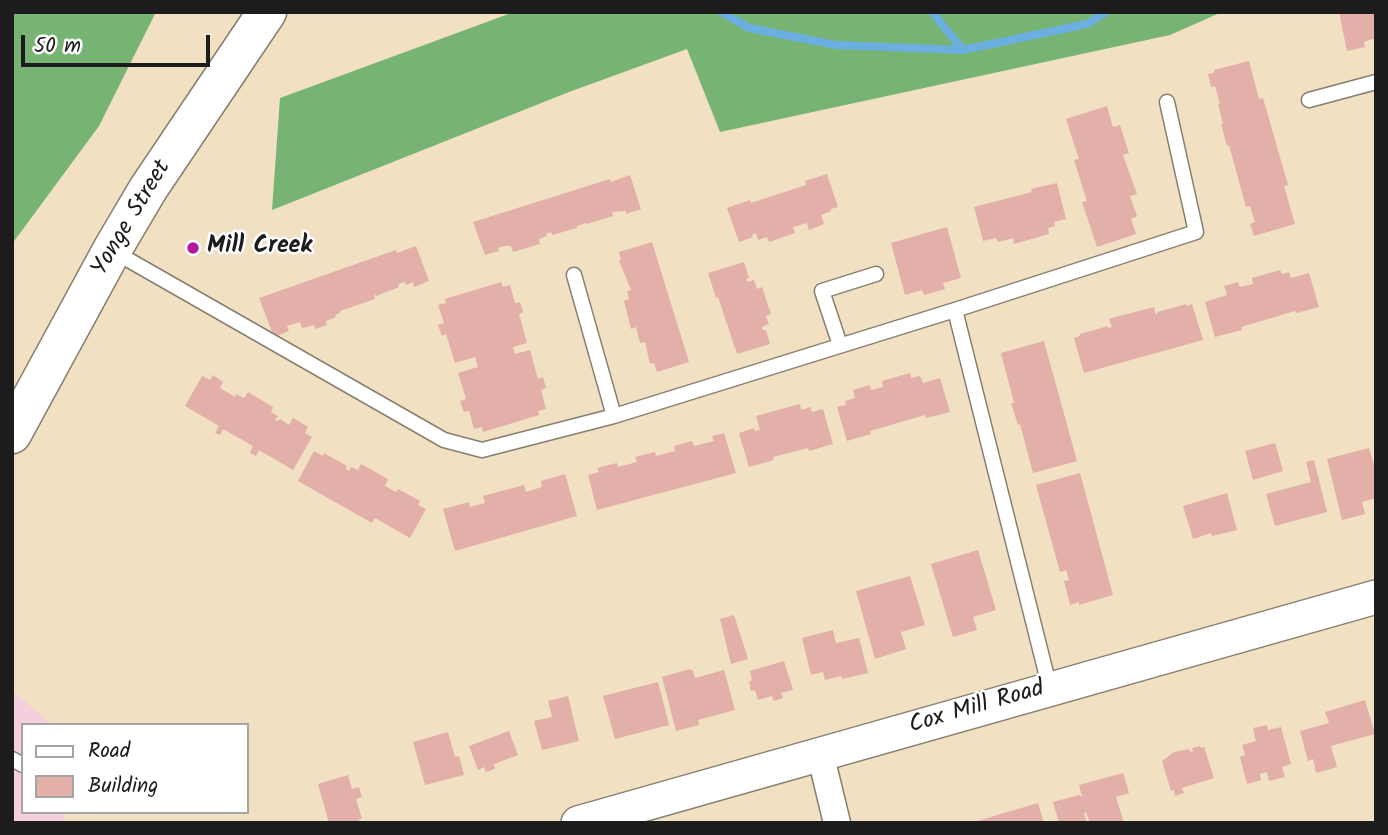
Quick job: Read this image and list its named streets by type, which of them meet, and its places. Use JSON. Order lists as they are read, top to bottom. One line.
{"streets":{"main road":["Yonge Street"],"street":["Cox Mill Road"]},"places":["Mill Creek"],"legend":["Road","Building"],"scale_bar":"50 m"}
